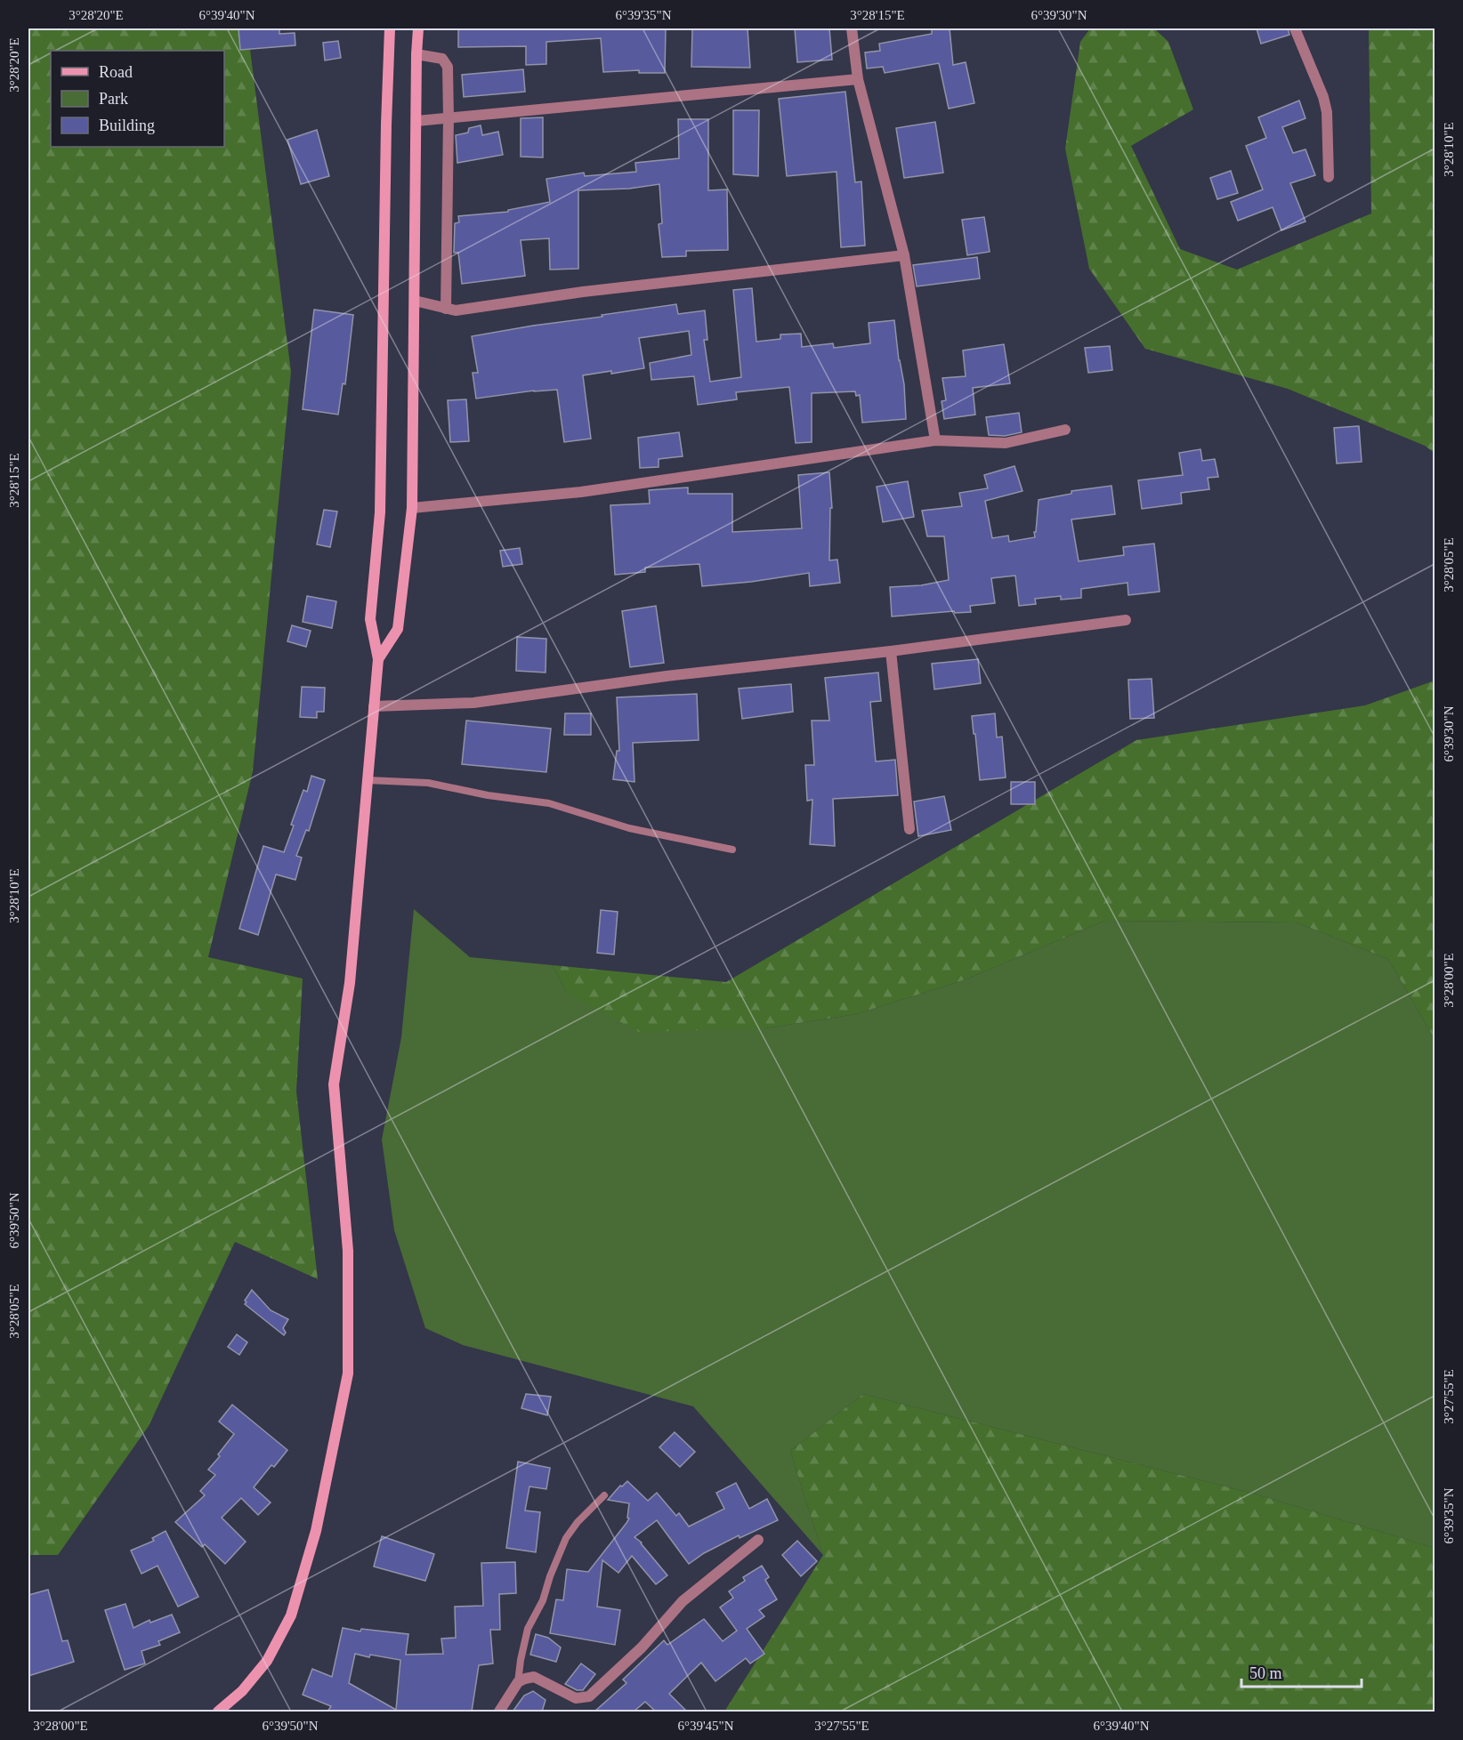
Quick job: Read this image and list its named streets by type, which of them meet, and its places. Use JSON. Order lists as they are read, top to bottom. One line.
{"legend":["Road","Park","Building"],"scale_bar":"50 m","coordinates":["3°28'20\"E","6°39'40\"N","6°39'35\"N","3°28'15\"E","6°39'30\"N","3°28'10\"E","3°28'05\"E","3°28'00\"E","6°39'50\"N","3°27'55\"E","6°39'45\"N"]}
